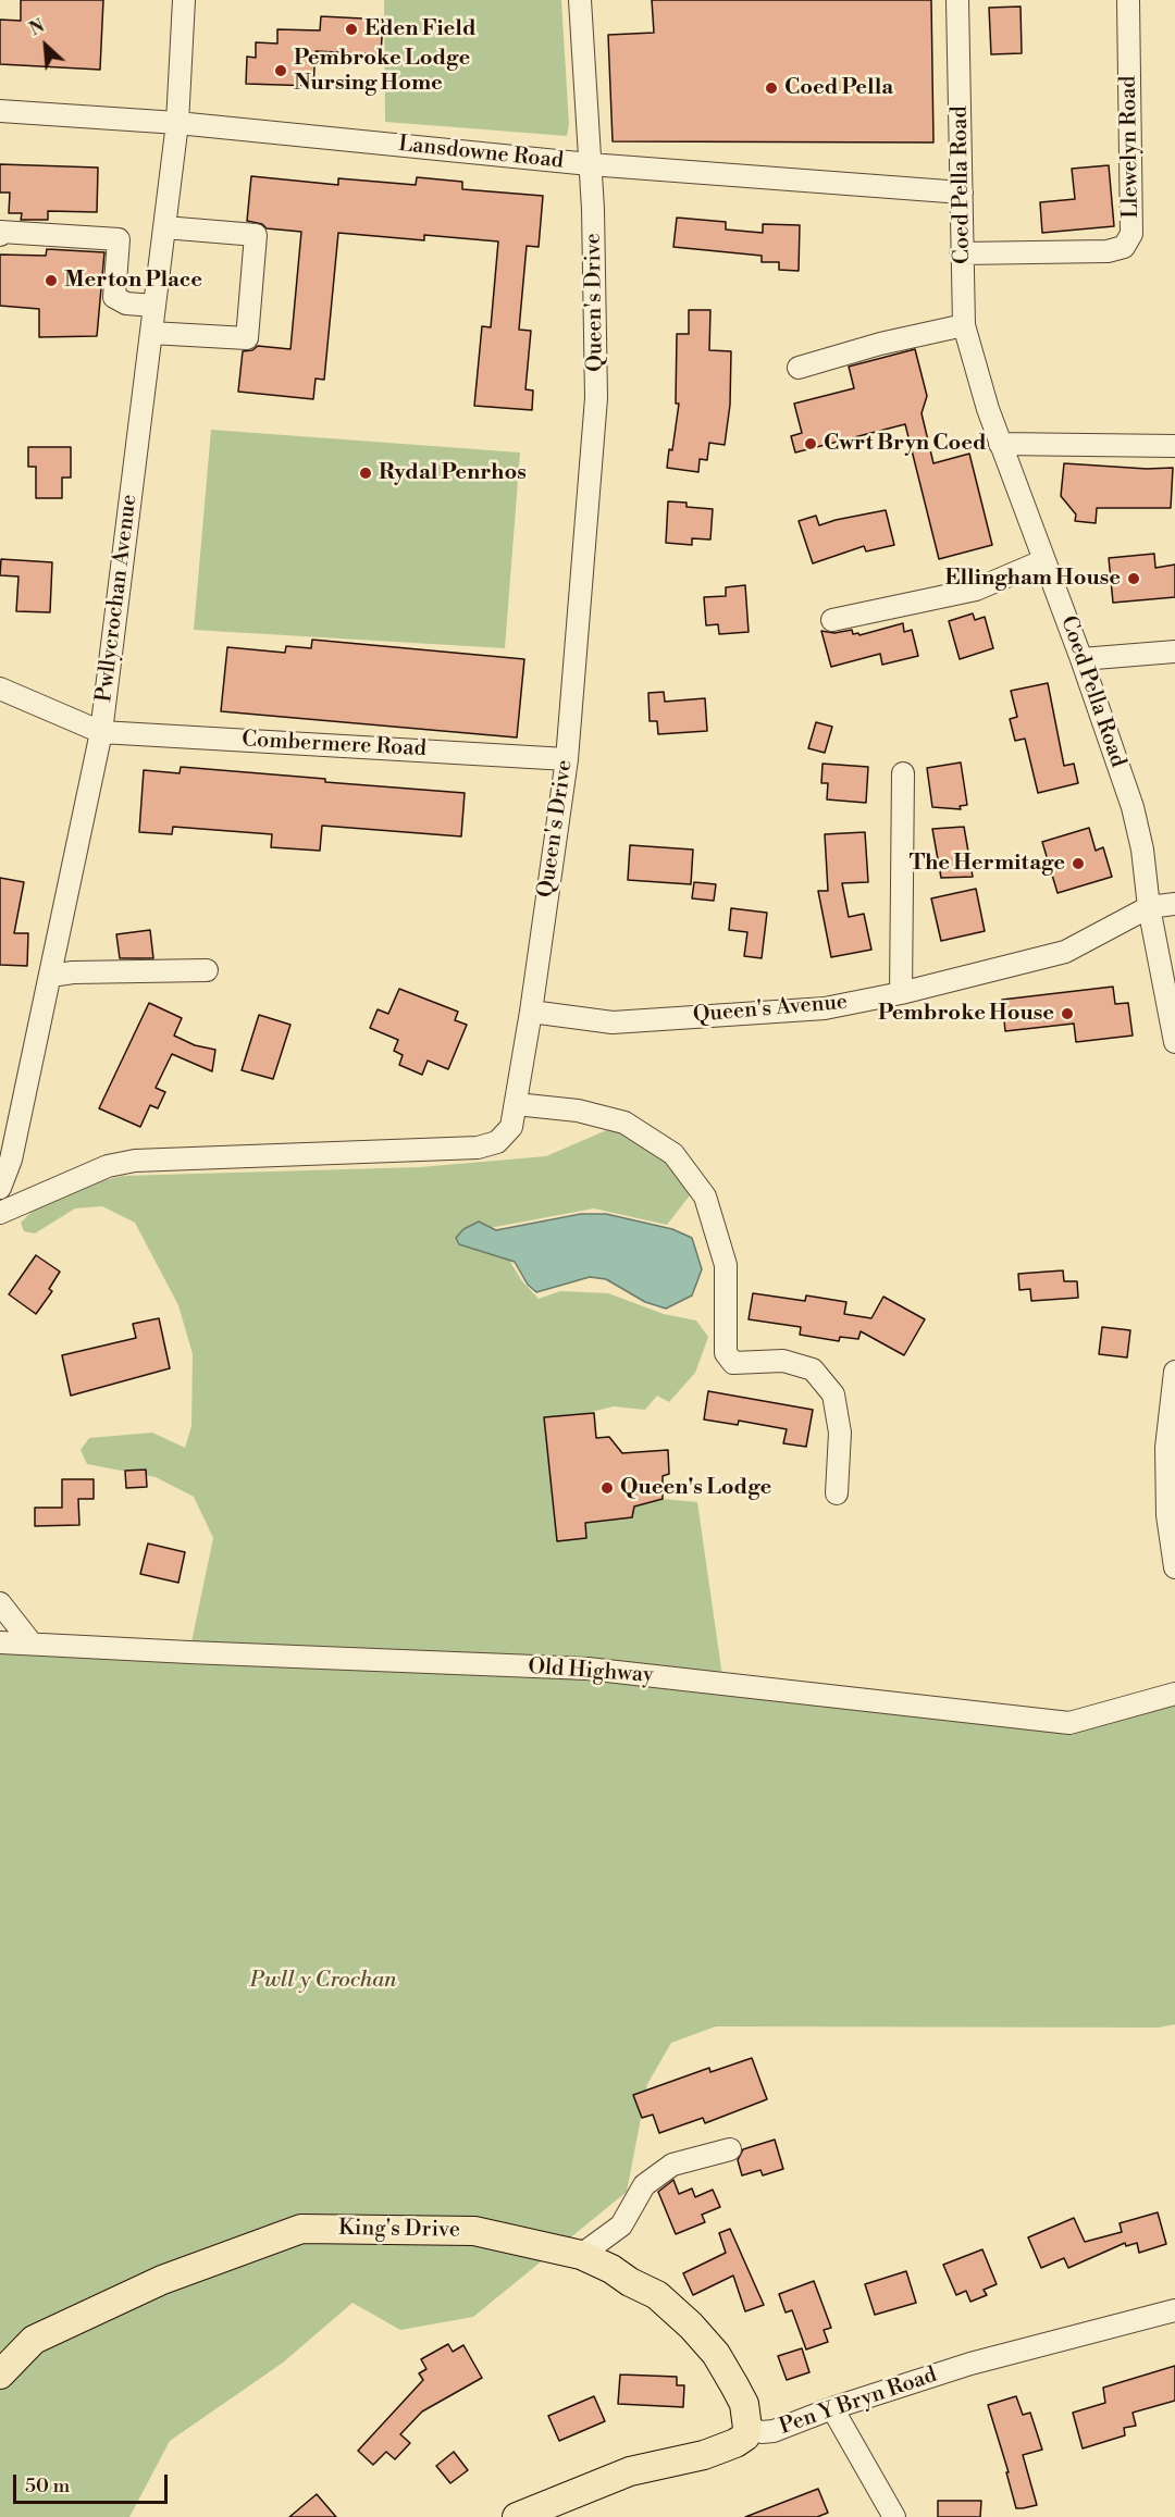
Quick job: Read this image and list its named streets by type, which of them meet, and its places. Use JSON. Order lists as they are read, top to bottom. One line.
{"streets":{"main road":["King's Drive","Pen Y Bryn Road"],"street":["Llewelyn Road","Lansdowne Road","Coed Pella Road","Queen's Drive","Pwllycrochan Avenue","Combermere Road","Queen's Avenue","Old Highway"]},"crossings":[["Llewelyn Road","Coed Pella Road"],["Lansdowne Road","Coed Pella Road"],["Lansdowne Road","Queen's Drive"],["Lansdowne Road","Pwllycrochan Avenue"],["Coed Pella Road","Queen's Avenue"],["Queen's Drive","Combermere Road"],["Queen's Drive","Queen's Avenue"],["Pwllycrochan Avenue","Combermere Road"],["King's Drive","Pen Y Bryn Road"]],"parks":["Pwll y Crochan"],"places":["Eden Field","Pembroke Lodge Nursing Home","Coed Pella","Merton Place","Cwrt Bryn Coed","Rydal Penrhos","Ellingham House","The Hermitage","Pembroke House","Queen's Lodge"],"scale_bar":"50 m","north":"top left"}
